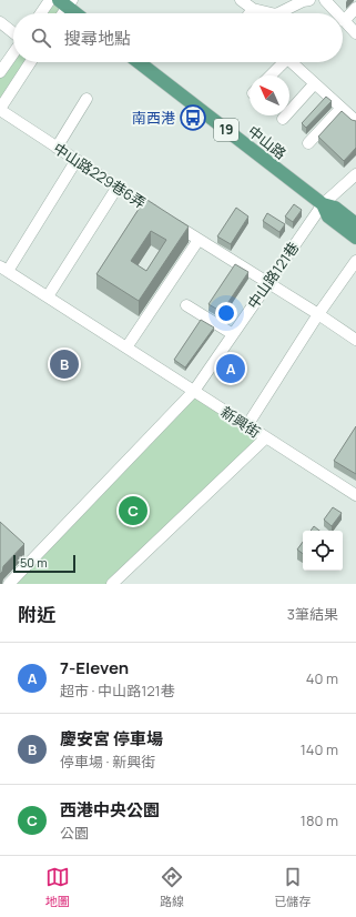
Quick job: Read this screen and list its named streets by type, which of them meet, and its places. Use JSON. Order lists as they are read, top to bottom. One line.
{"streets":{"main road":["19","中山路"],"street":["中山路229巷6弄","中山路121巷","新興街"]},"crossings":[["中山路","中山路121巷"],["中山路229巷6弄","中山路121巷"],["中山路121巷","新興街"]],"places":{"bus stop":["南西港"]},"scale_bar":"50 m","north":"top left","page":{"search":"搜尋地點","pins":["B","A","C"],"scale":"50 m","heading":["附近","3筆結果"],"list":[{"mark":"A","name":"7-Eleven","note":"超市 · 中山路121巷","value":"40 m"},{"mark":"B","name":"慶安宮 停車場","note":"停車場 · 新興街","value":"140 m"},{"mark":"C","name":"西港中央公園","note":"公園","value":"180 m"}],"nav":["地圖","路線","已儲存"]}}
